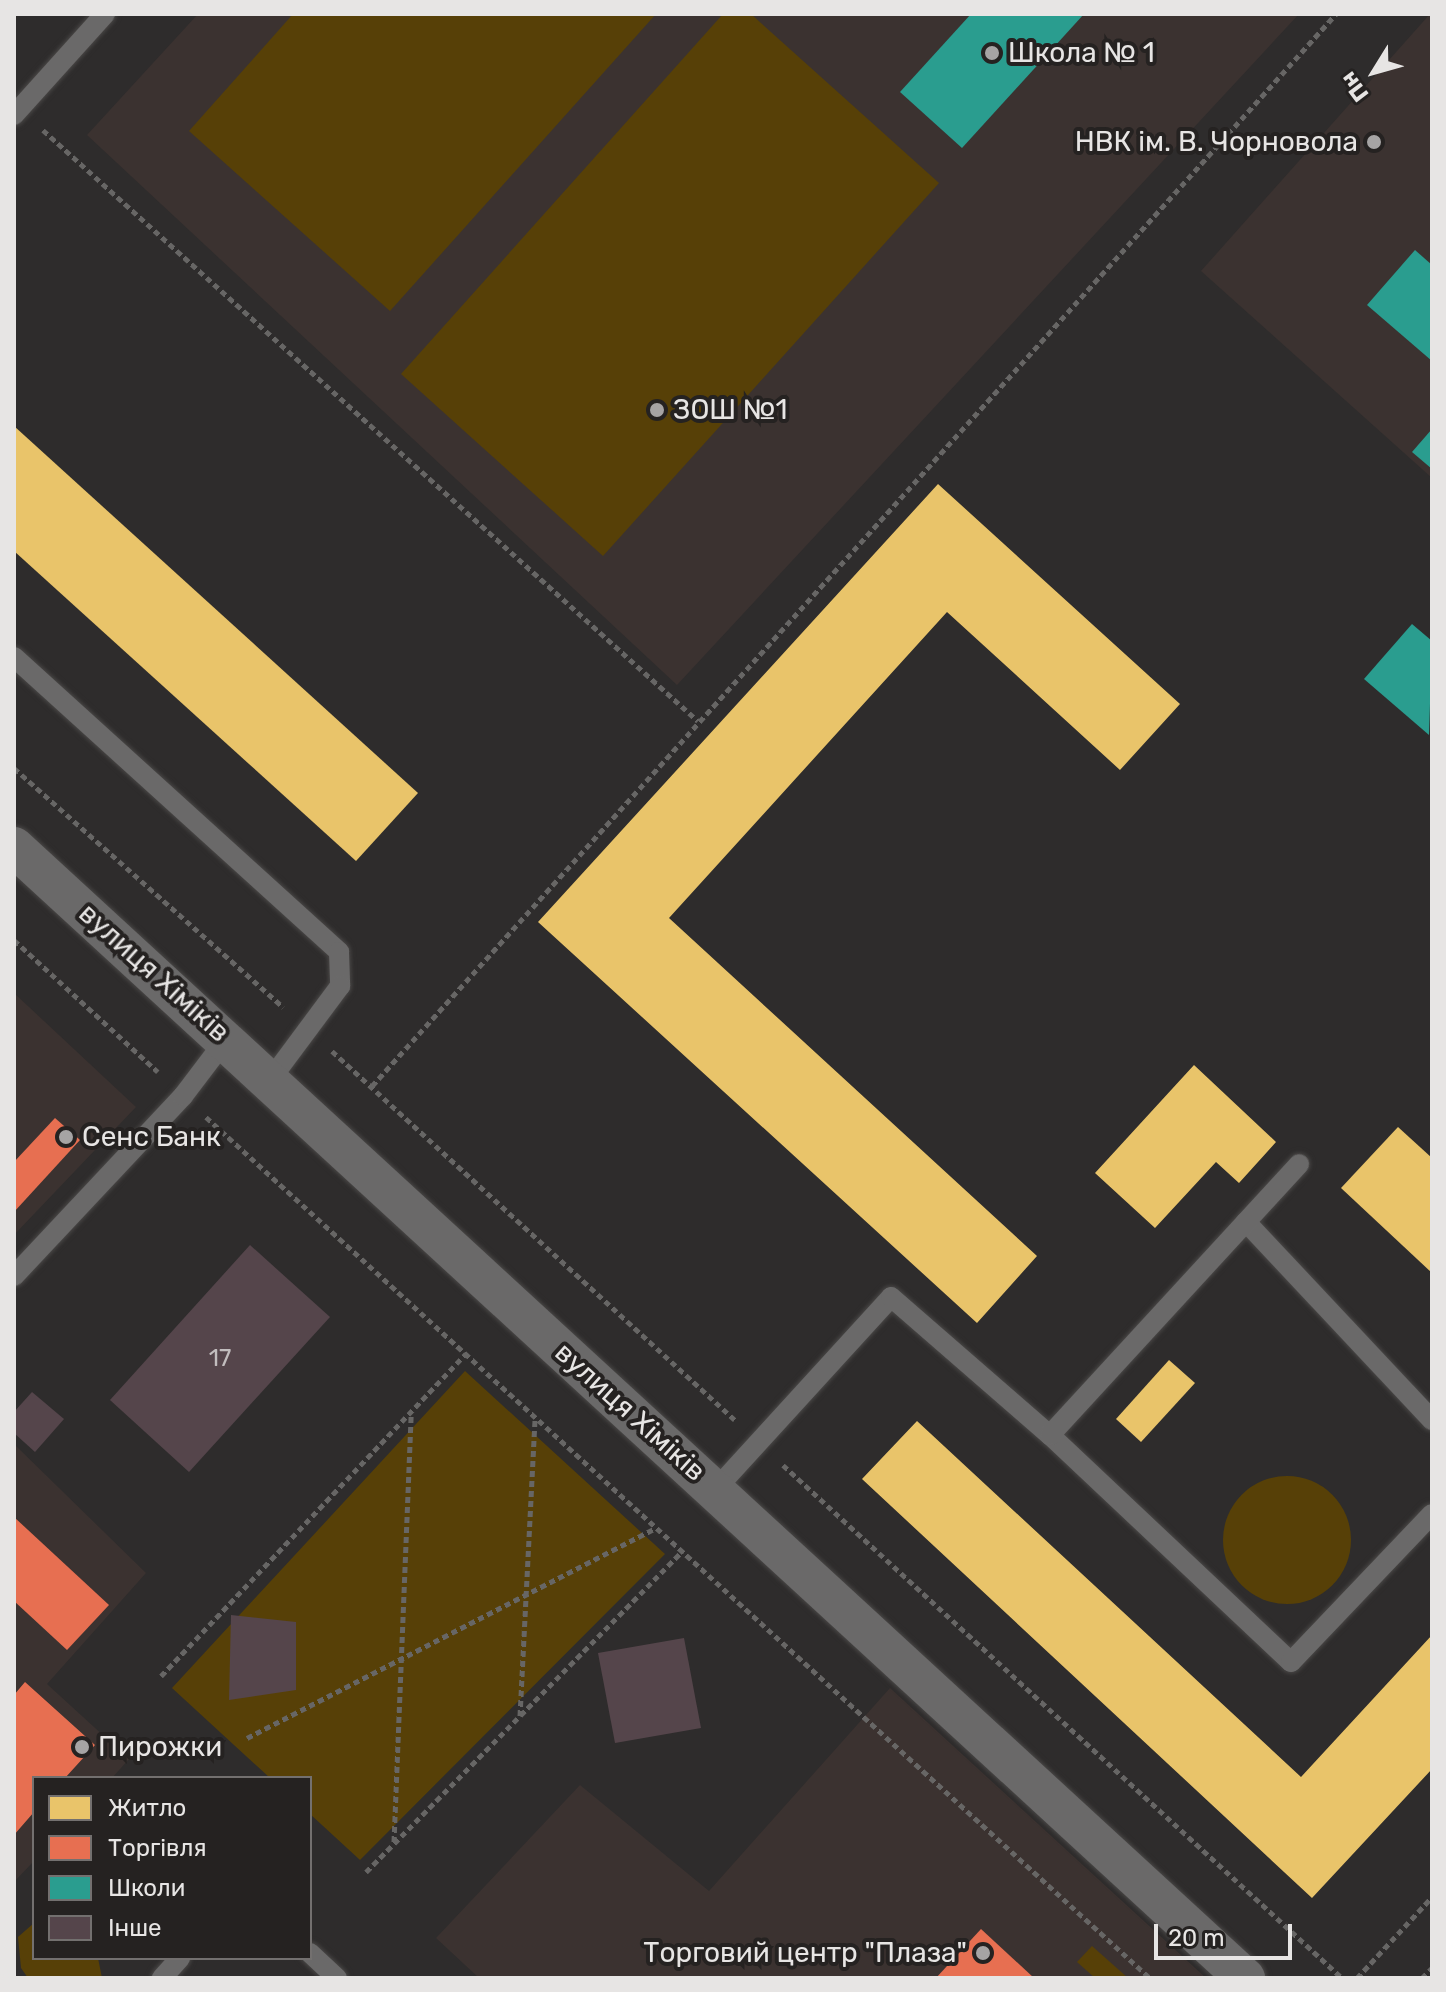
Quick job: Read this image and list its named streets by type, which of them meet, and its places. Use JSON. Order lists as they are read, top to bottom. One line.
{"streets":{"street":["вулиця Хіміків"]},"places":["Школа № 1","НВК ім. В. Чорновола","ЗОШ №1","Сенс Банк","Пирожки","Торговий центр \"Плаза\""],"house_numbers":["17"],"legend":["Житло","Торгівля","Школи","Інше"],"scale_bar":"20 m","north":"bottom left"}
